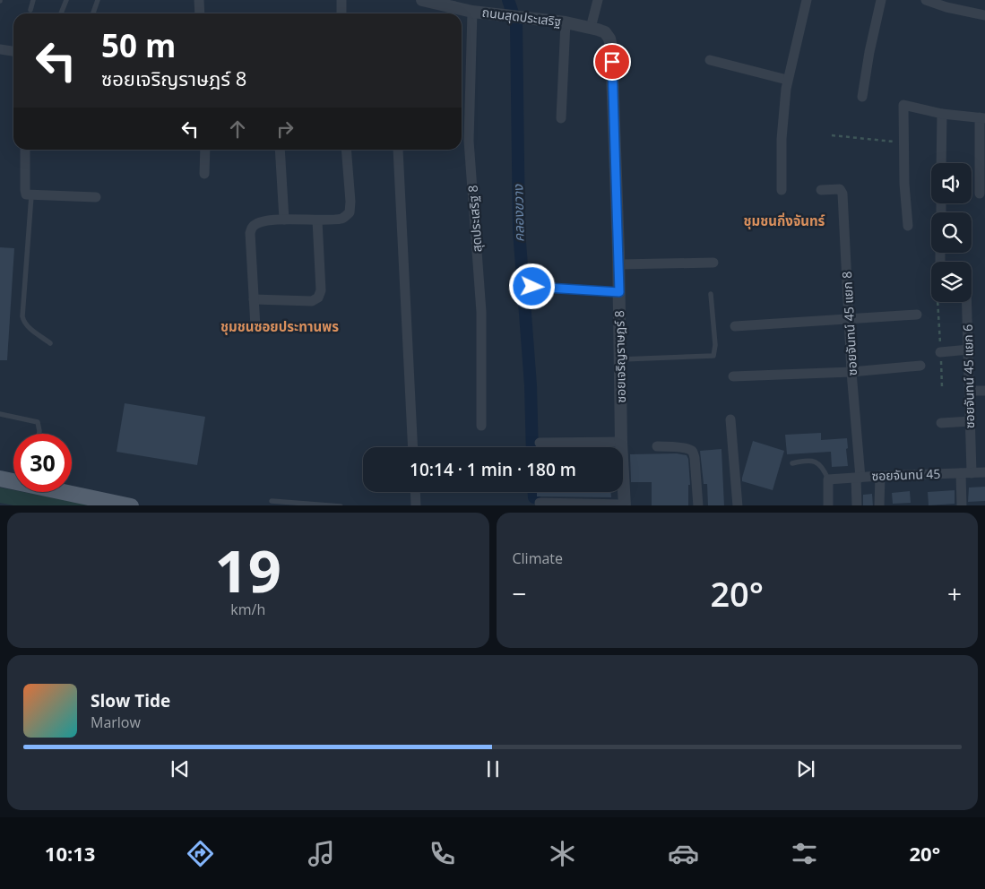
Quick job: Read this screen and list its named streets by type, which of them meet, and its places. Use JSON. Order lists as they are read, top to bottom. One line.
{"streets":{"street":["ถนนสุดประเสริฐ","สุดประเสริฐ 8","ซอยจันทน์ 45 แยก 8","ซอยเจริญราษฎร์ 8","ซอยจันทน์ 45 แยก 6","ซอยจันทน์ 45"]},"crossings":[["ถนนสุดประเสริฐ","สุดประเสริฐ 8"],["ถนนสุดประเสริฐ","ซอยเจริญราษฎร์ 8"],["ซอยจันทน์ 45 แยก 8","ซอยจันทน์ 45"],["ซอยจันทน์ 45 แยก 6","ซอยจันทน์ 45"]],"districts":["ชุมชนกิ่งจันทร์","ชุมชนซอยประทานพร"],"water":["คลองขวาง"],"page":{"turn":["50 m","ซอยเจริญราษฎร์ 8"],"limit":"30","trip":"10:14 · 1 min · 180 m","tile":[["19","km/h"],"Climate"],"heat":["−","20°","+"],"song":["Slow Tide","Marlow"],"tabs":["10:13","20°"]}}
